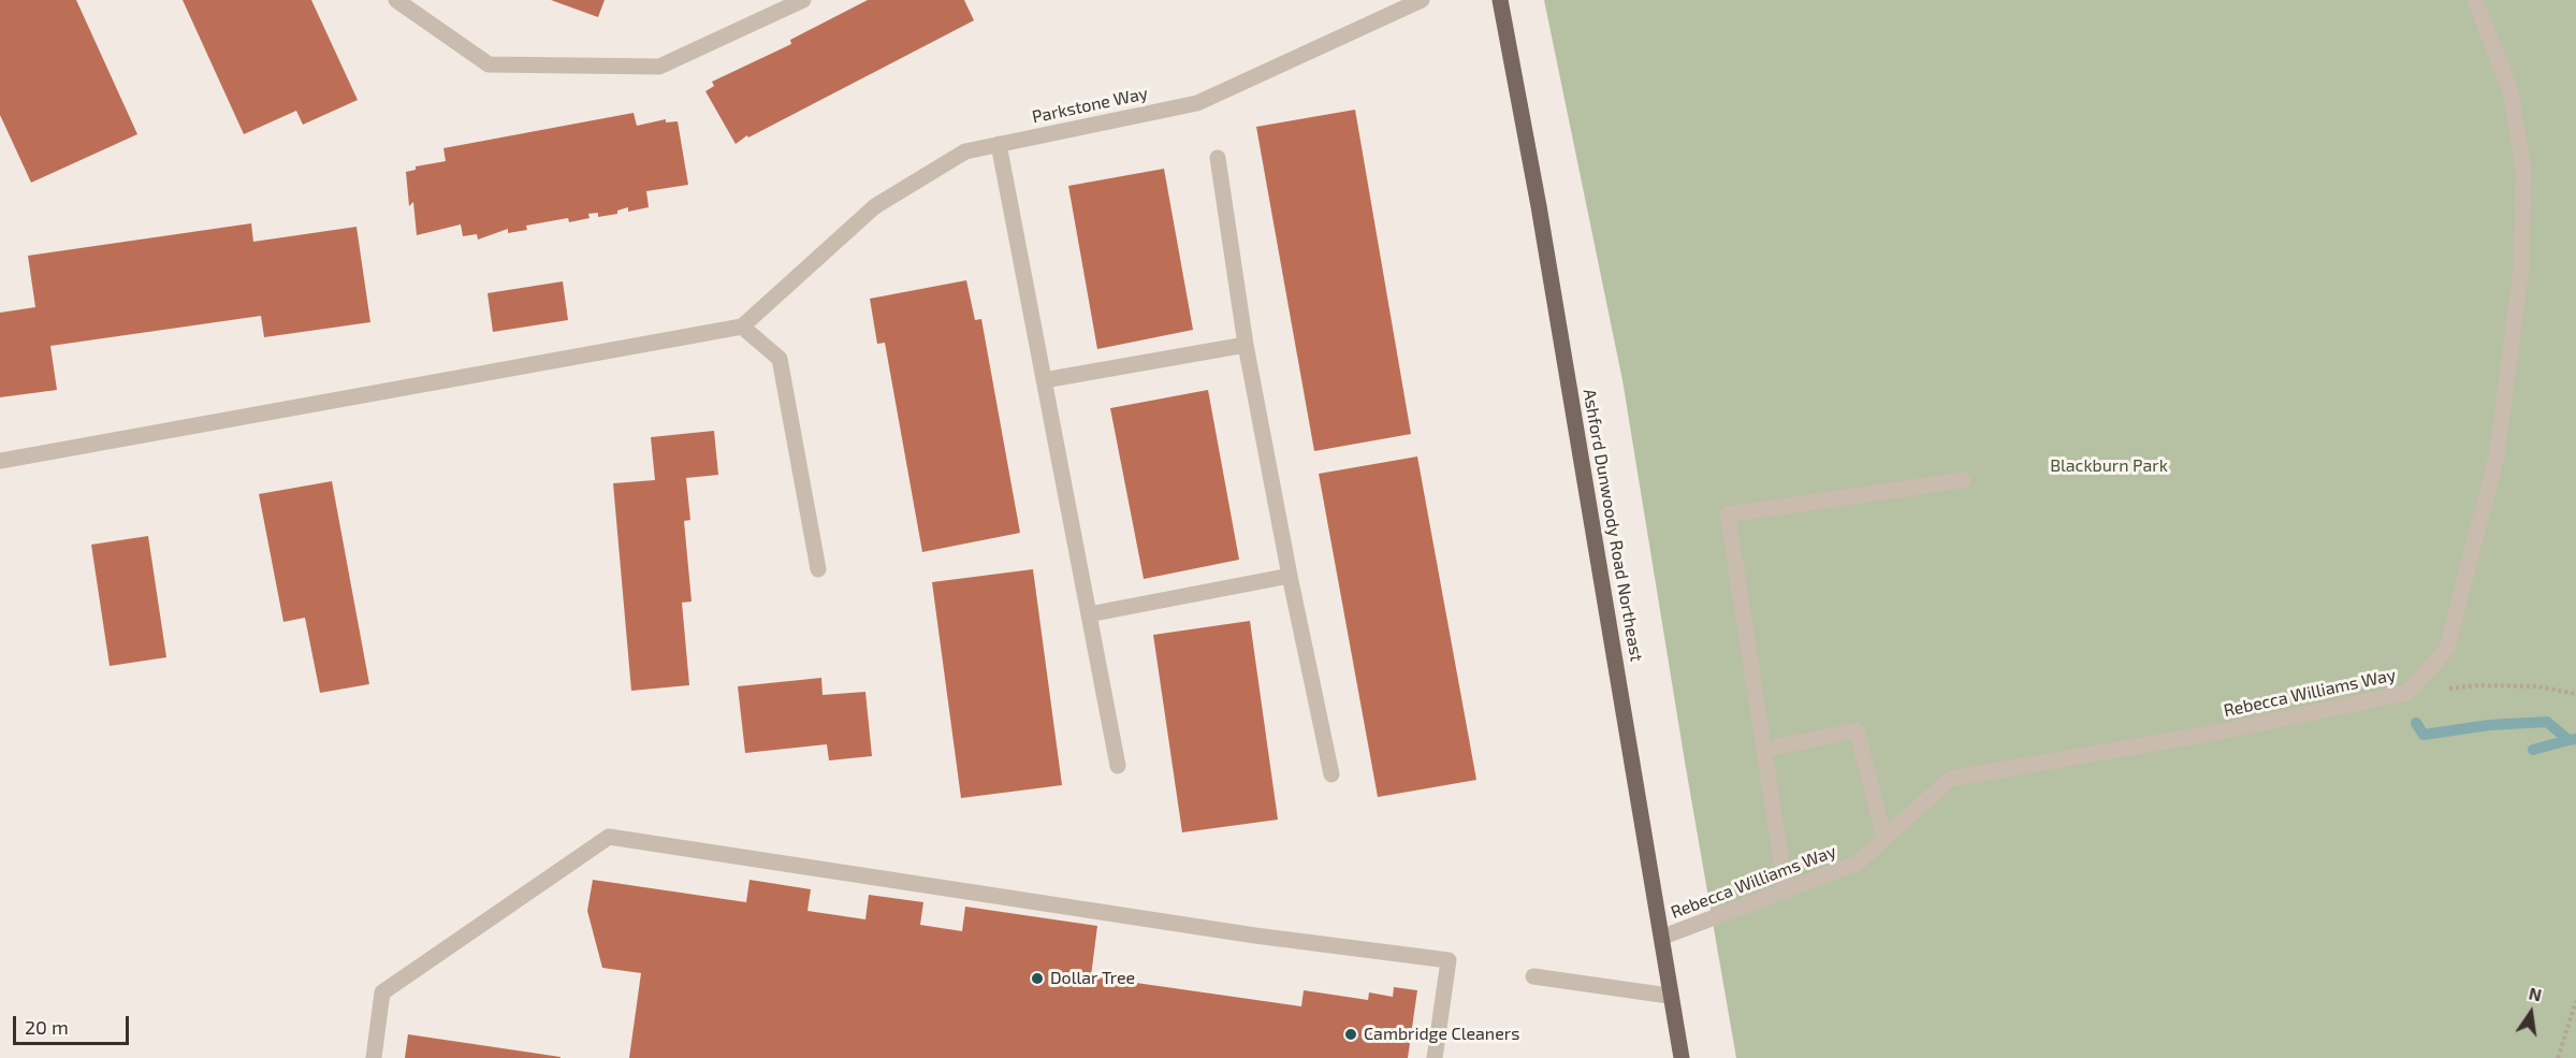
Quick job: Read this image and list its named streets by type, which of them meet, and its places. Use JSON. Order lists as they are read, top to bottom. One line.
{"streets":{"main road":["Ashford Dunwoody Road Northeast"],"street":["Parkstone Way","Rebecca Williams Way"]},"crossings":[["Ashford Dunwoody Road Northeast","Rebecca Williams Way"]],"parks":["Blackburn Park"],"places":["Dollar Tree","Cambridge Cleaners"],"scale_bar":"20 m","north":"top"}
